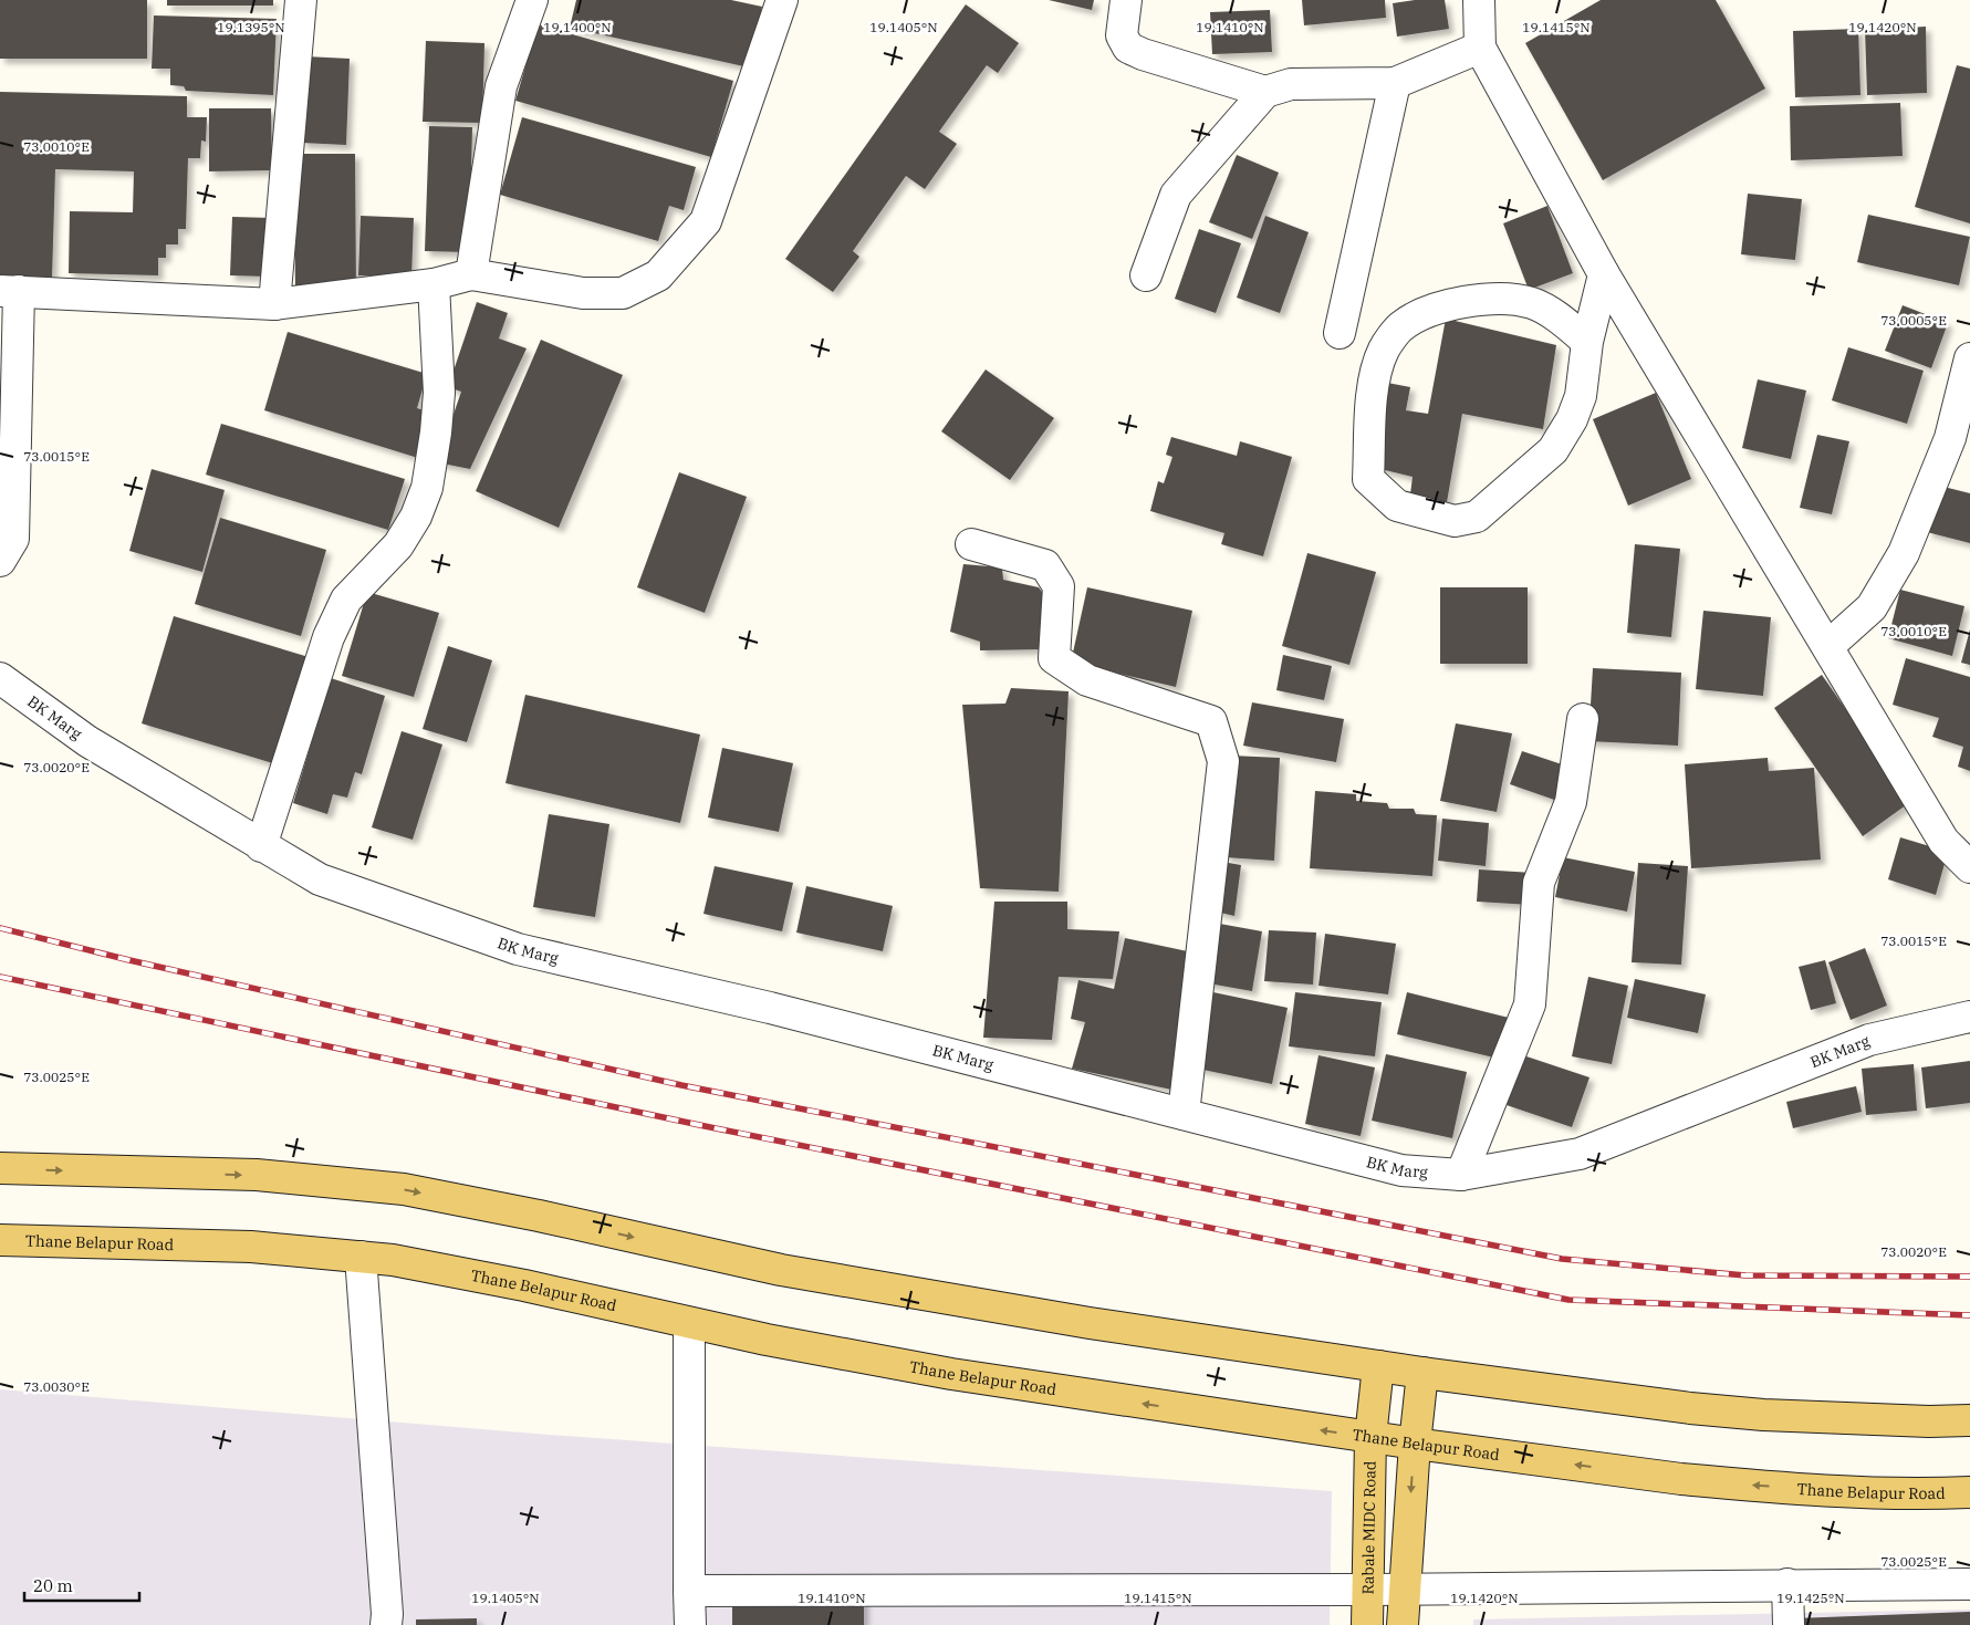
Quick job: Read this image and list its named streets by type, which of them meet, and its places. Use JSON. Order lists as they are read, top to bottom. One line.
{"streets":{"main road":["Thane Belapur Road","Rabale MIDC Road"],"street":["BK Marg"]},"crossings":[["Thane Belapur Road","Rabale MIDC Road"]],"scale_bar":"20 m","coordinates":["19.1400°N","19.1405°N","19.1410°N","19.1415°N","19.1420°N","19.1395°N","73.0010°E","73.0005°E","73.0015°E","73.0020°E","73.0025°E","73.0030°E","19.1425°N"]}
